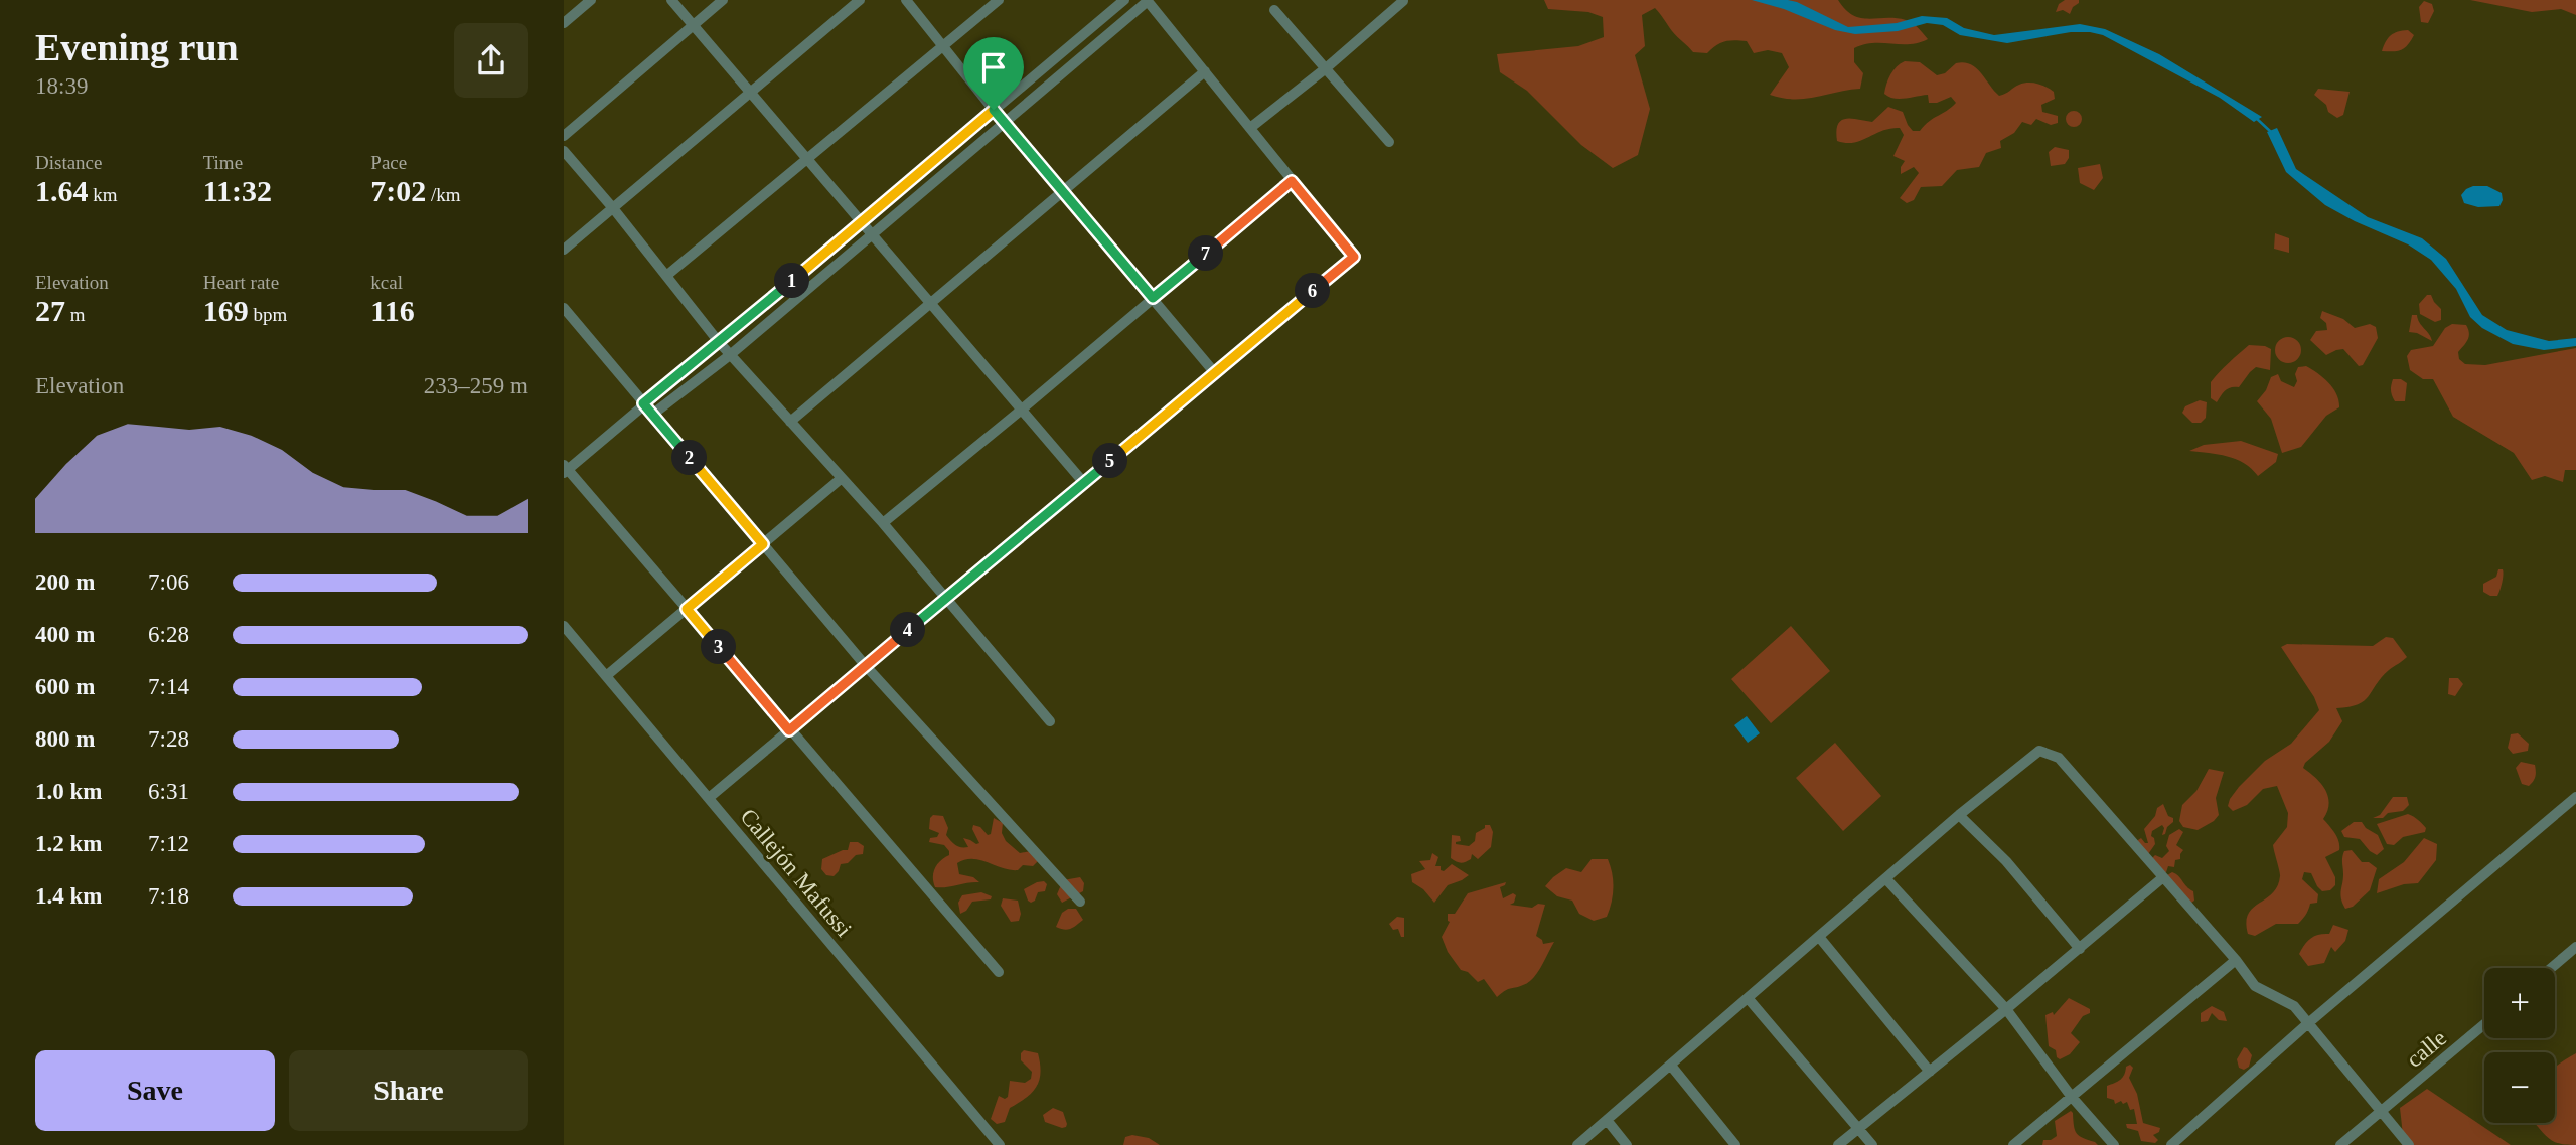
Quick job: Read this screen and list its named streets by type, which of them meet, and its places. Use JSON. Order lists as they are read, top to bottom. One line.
{"streets":{"street":["Callejón Mafussi","calle"]},"page":{"heading":["Evening run","18:39"],"stats":[["Distance","1.64 km"],["Time","11:32"],["Pace","7:02 /km"],["Elevation","27 m"],["Heart rate","169 bpm"],["kcal","116"]],"pins":["7","1","6","2","5","4","3"],"chart":["Elevation","233–259 m"],"list":[{"name":"200 m","note":"7:06"},{"name":"400 m","note":"6:28"},{"name":"600 m","note":"7:14"},{"name":"800 m","note":"7:28"},{"name":"1.0 km","note":"6:31"},{"name":"1.2 km","note":"7:12"},{"name":"1.4 km","note":"7:18"}],"map_buttons":["+","−"],"buttons":["Save","Share"]}}
